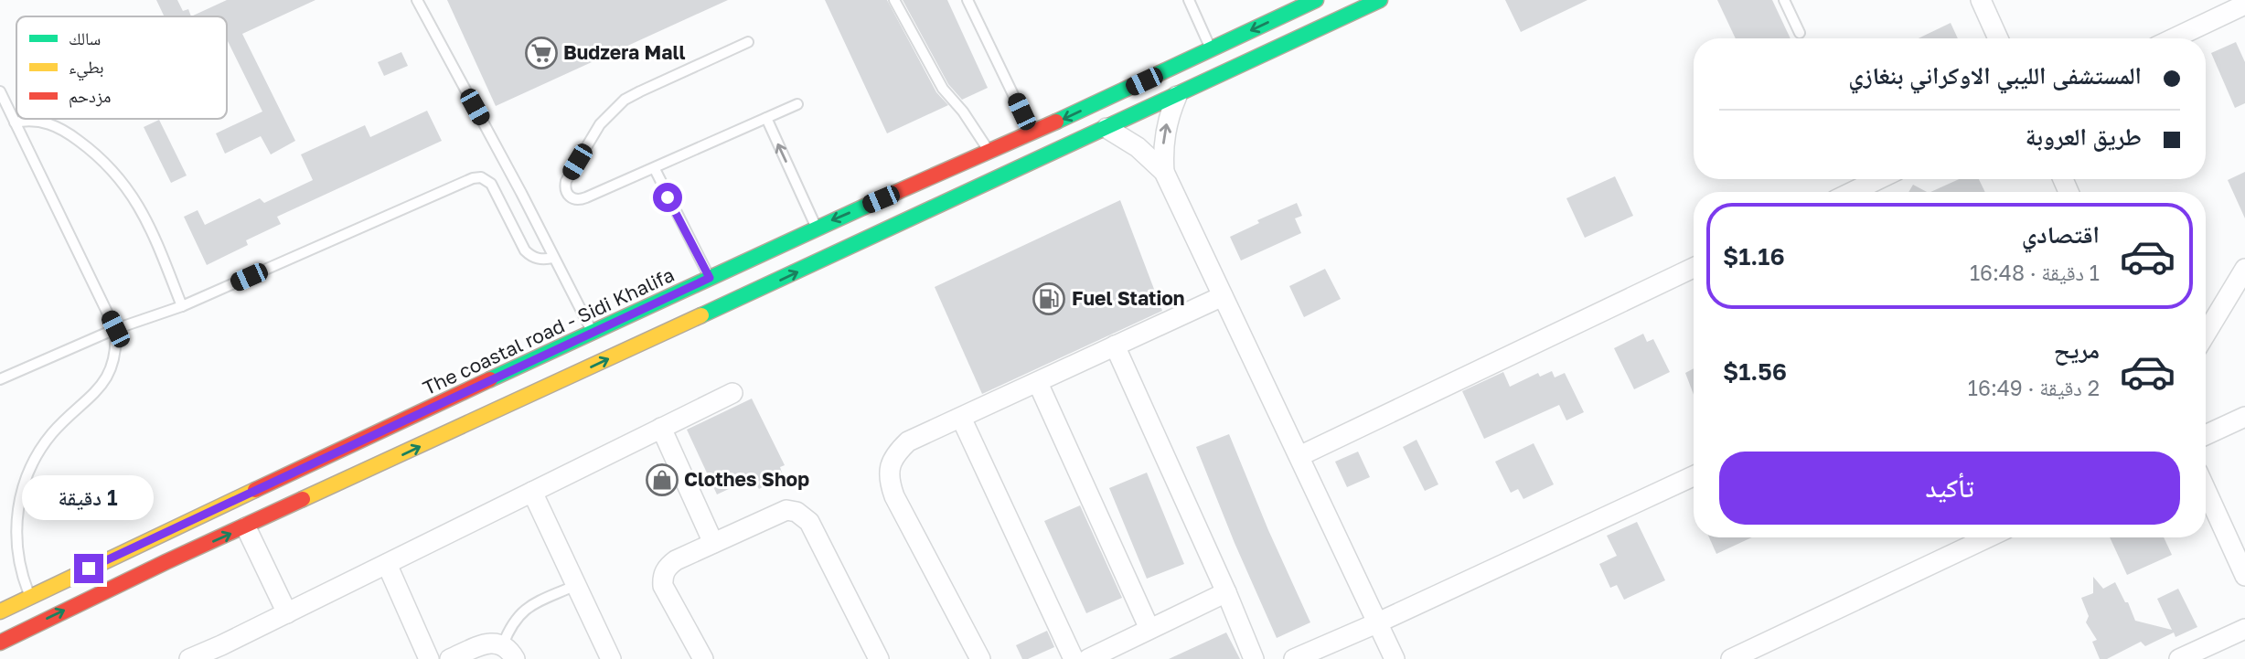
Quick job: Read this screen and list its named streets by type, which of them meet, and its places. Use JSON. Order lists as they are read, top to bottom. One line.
{"streets":{"highway":["The coastal road - Sidi Khalifa"]},"places":{"supermarket":["Budzera Mall"],"fuel station":["Fuel Station"],"shop":["Clothes Shop"]},"legend":["سالك","بطيء","مزدحم"],"page":{"banner":["المستشفى الليبي الاوكراني بنغازي","طريق العروبة"],"list":[{"name":"اقتصادي","note":"1 دقيقة · 16:48","value":"$1.16"},{"name":"مريح","note":"2 دقيقة · 16:49","value":"$1.56"}],"buttons":"تأكيد","bubble":"1 دقيقة"}}
